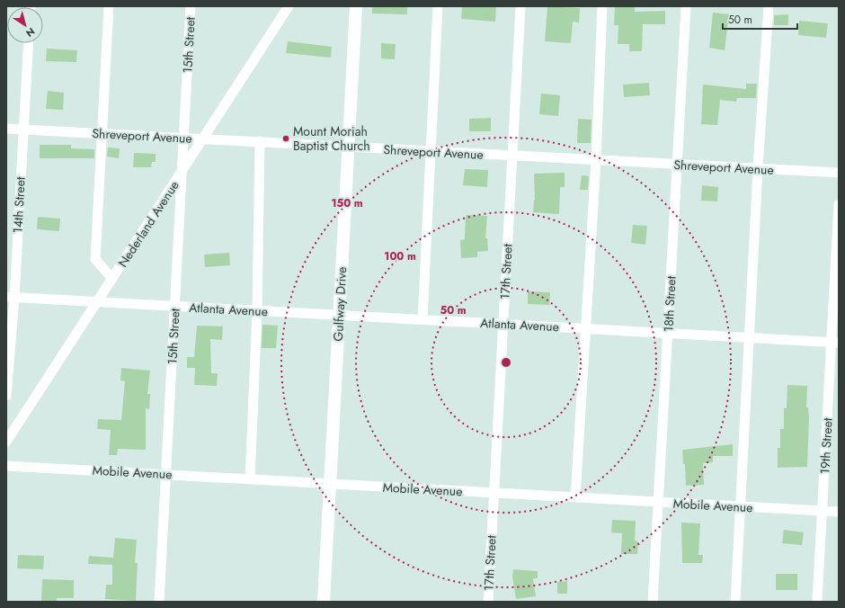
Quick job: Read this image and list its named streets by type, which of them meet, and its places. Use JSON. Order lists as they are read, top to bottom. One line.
{"streets":{"main road":["Gulfway Drive"],"street":["15th Street","Shreveport Avenue","14th Street","Nederland Avenue","17th Street","18th Street","Atlanta Avenue","19th Street","Mobile Avenue"]},"crossings":[["15th Street","Shreveport Avenue"],["15th Street","Nederland Avenue"],["15th Street","Atlanta Avenue"],["15th Street","Mobile Avenue"],["Shreveport Avenue","14th Street"],["Shreveport Avenue","Nederland Avenue"],["Shreveport Avenue","17th Street"],["Shreveport Avenue","Gulfway Drive"],["Shreveport Avenue","18th Street"],["14th Street","Atlanta Avenue"],["Nederland Avenue","Atlanta Avenue"],["17th Street","Atlanta Avenue"],["17th Street","Mobile Avenue"],["Gulfway Drive","Atlanta Avenue"],["Gulfway Drive","Mobile Avenue"],["18th Street","Atlanta Avenue"],["18th Street","Mobile Avenue"],["Atlanta Avenue","19th Street"],["19th Street","Mobile Avenue"]],"places":["Mount Moriah Baptist Church"],"scale_bar":"50 m","north":"bottom right","rings":["150 m","100 m","50 m"]}
